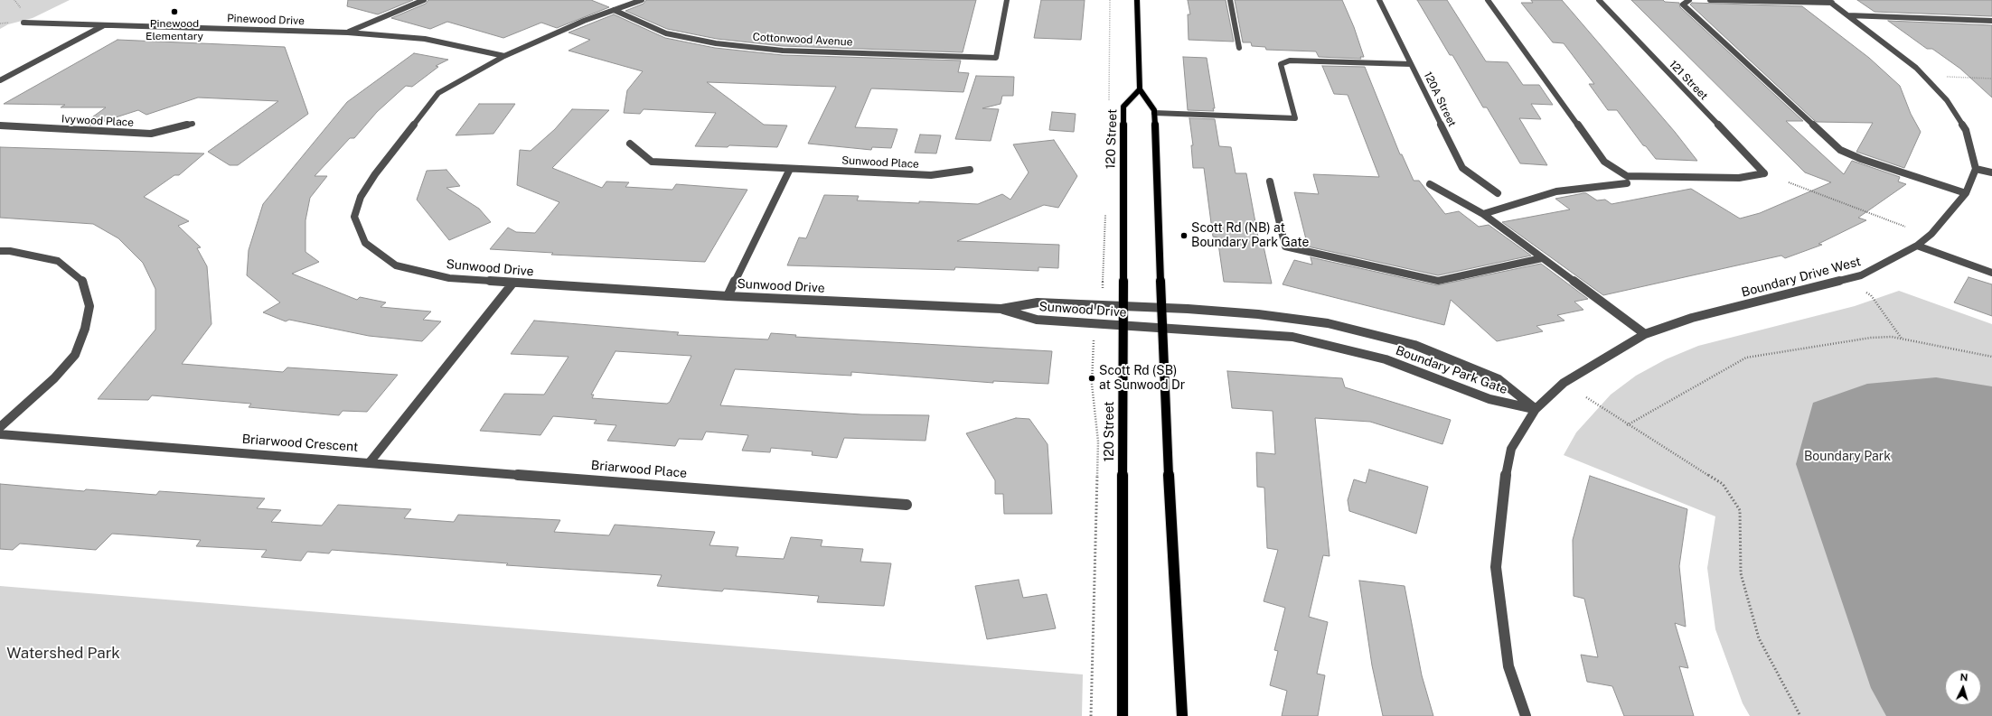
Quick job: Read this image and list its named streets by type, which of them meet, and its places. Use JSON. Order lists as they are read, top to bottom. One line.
{"streets":{"main road":["120 Street"],"street":["Pinewood Drive","Cottonwood Avenue","121 Street","120A Street","Ivywood Place","Sunwood Place","Sunwood Drive","Boundary Drive West","Boundary Park Gate","Briarwood Crescent","Briarwood Place"]},"crossings":[["Pinewood Drive","Sunwood Drive"],["Cottonwood Avenue","Sunwood Drive"],["120 Street","Sunwood Drive"],["Sunwood Drive","Boundary Park Gate"],["Sunwood Drive","Briarwood Crescent"],["Boundary Drive West","Boundary Park Gate"],["Briarwood Crescent","Briarwood Place"]],"parks":["Boundary Park","Watershed Park"],"places":["Pinewood Elementary","Scott Rd (NB) at Boundary Park Gate","Scott Rd (SB) at Sunwood Dr"],"north":"top"}
